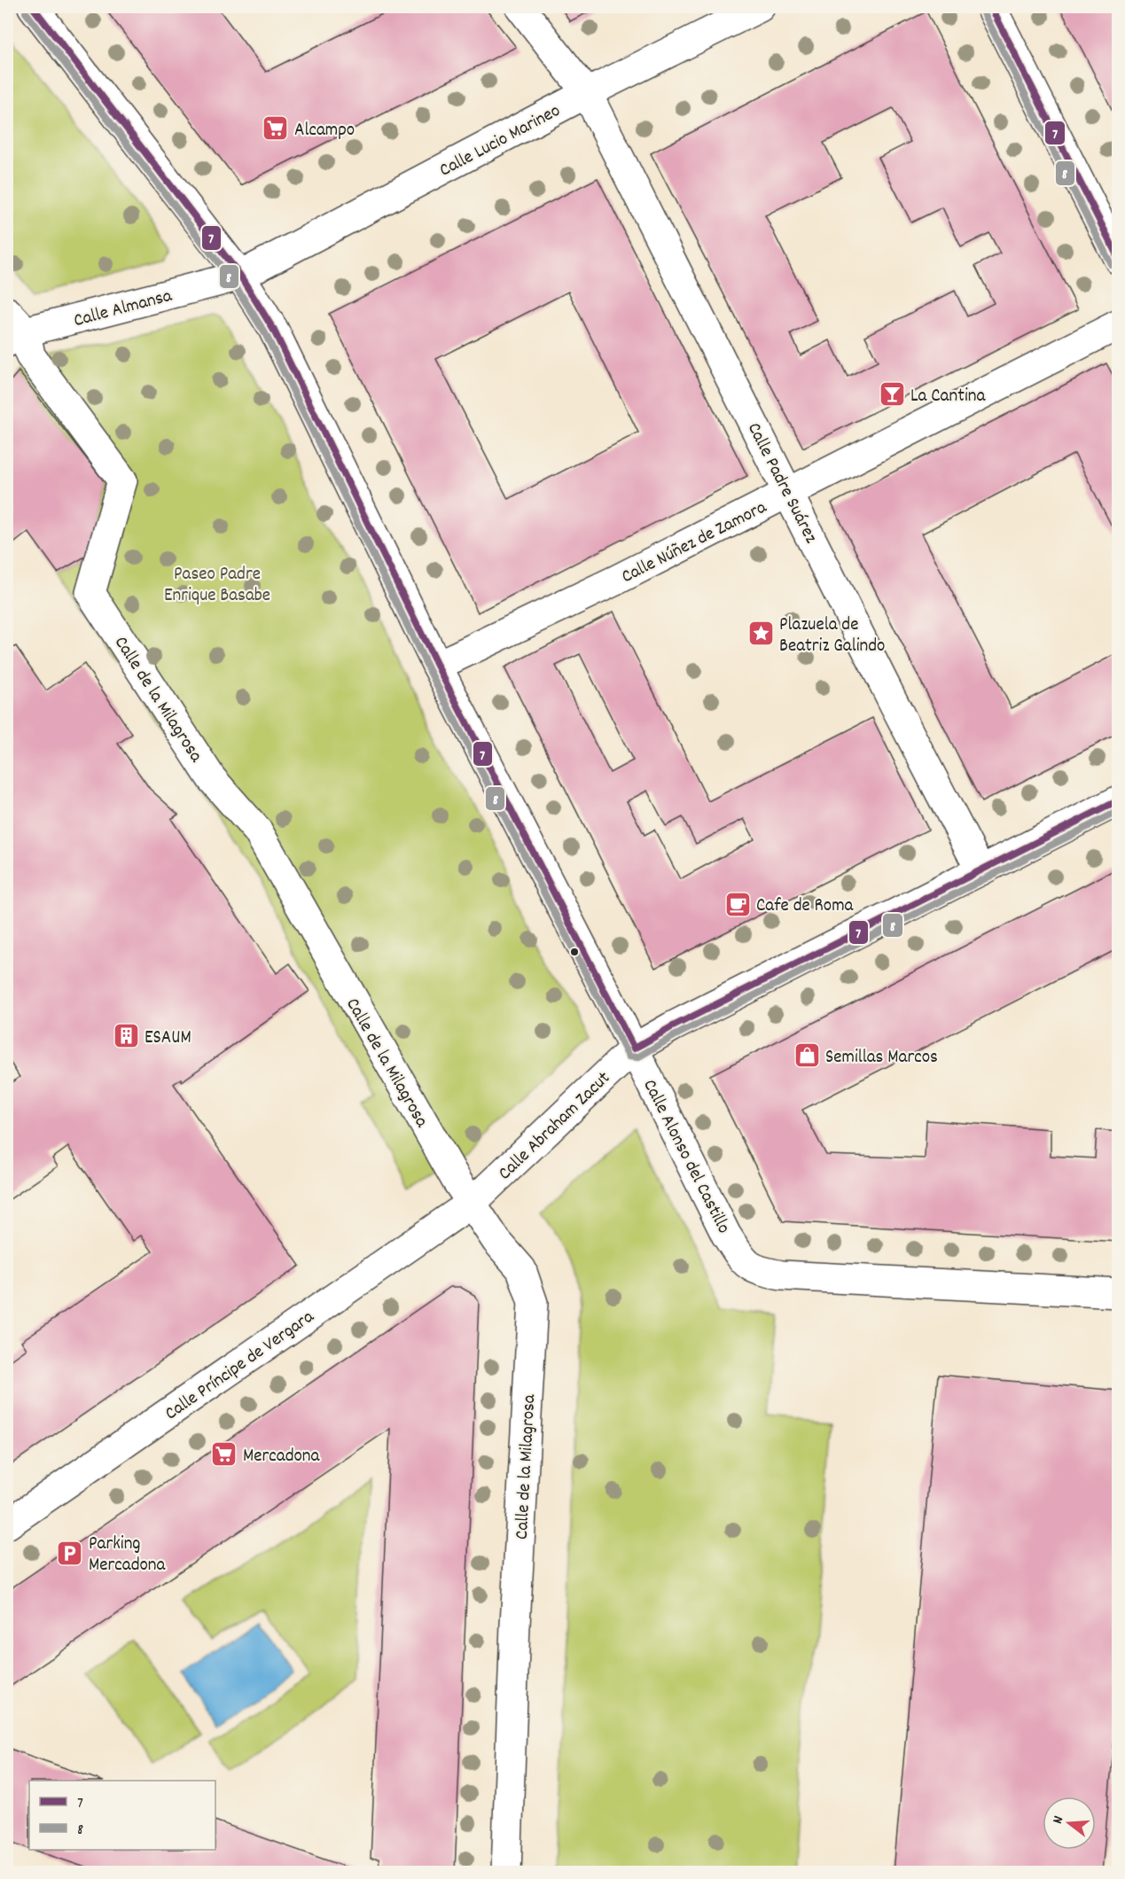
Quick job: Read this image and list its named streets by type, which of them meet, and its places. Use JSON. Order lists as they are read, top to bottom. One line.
{"streets":{"street":["Calle Lucio Marineo","Calle Almansa","Calle Padre Suárez","Calle Núñez de Zamora","Calle de la Milagrosa","Calle Abraham Zacut","Calle Alonso del Castillo","Calle Príncipe de Vergara"]},"crossings":[["Calle Lucio Marineo","Calle Almansa"],["Calle Lucio Marineo","Calle Padre Suárez"],["Calle Lucio Marineo","Calle Alonso del Castillo"],["Calle Almansa","Calle de la Milagrosa"],["Calle Almansa","Calle Alonso del Castillo"],["Calle Padre Suárez","Calle Núñez de Zamora"],["Calle Padre Suárez","Calle Abraham Zacut"],["Calle Núñez de Zamora","Calle Alonso del Castillo"],["Calle de la Milagrosa","Calle Abraham Zacut"],["Calle de la Milagrosa","Calle Príncipe de Vergara"],["Calle Abraham Zacut","Calle Alonso del Castillo"],["Calle Abraham Zacut","Calle Príncipe de Vergara"]],"parks":["Paseo Padre Enrique Basabe"],"places":{"supermarket":["Alcampo","Mercadona"],"bar":["La Cantina"],"place":["Plazuela de Beatriz Galindo"],"cafe":["Cafe de Roma"],"building":["ESAUM"],"shop":["Semillas Marcos"],"parking":["Parking Mercadona"]},"lines":["transit line 7","transit line 8"],"legend":["7","8"],"north":"left"}
